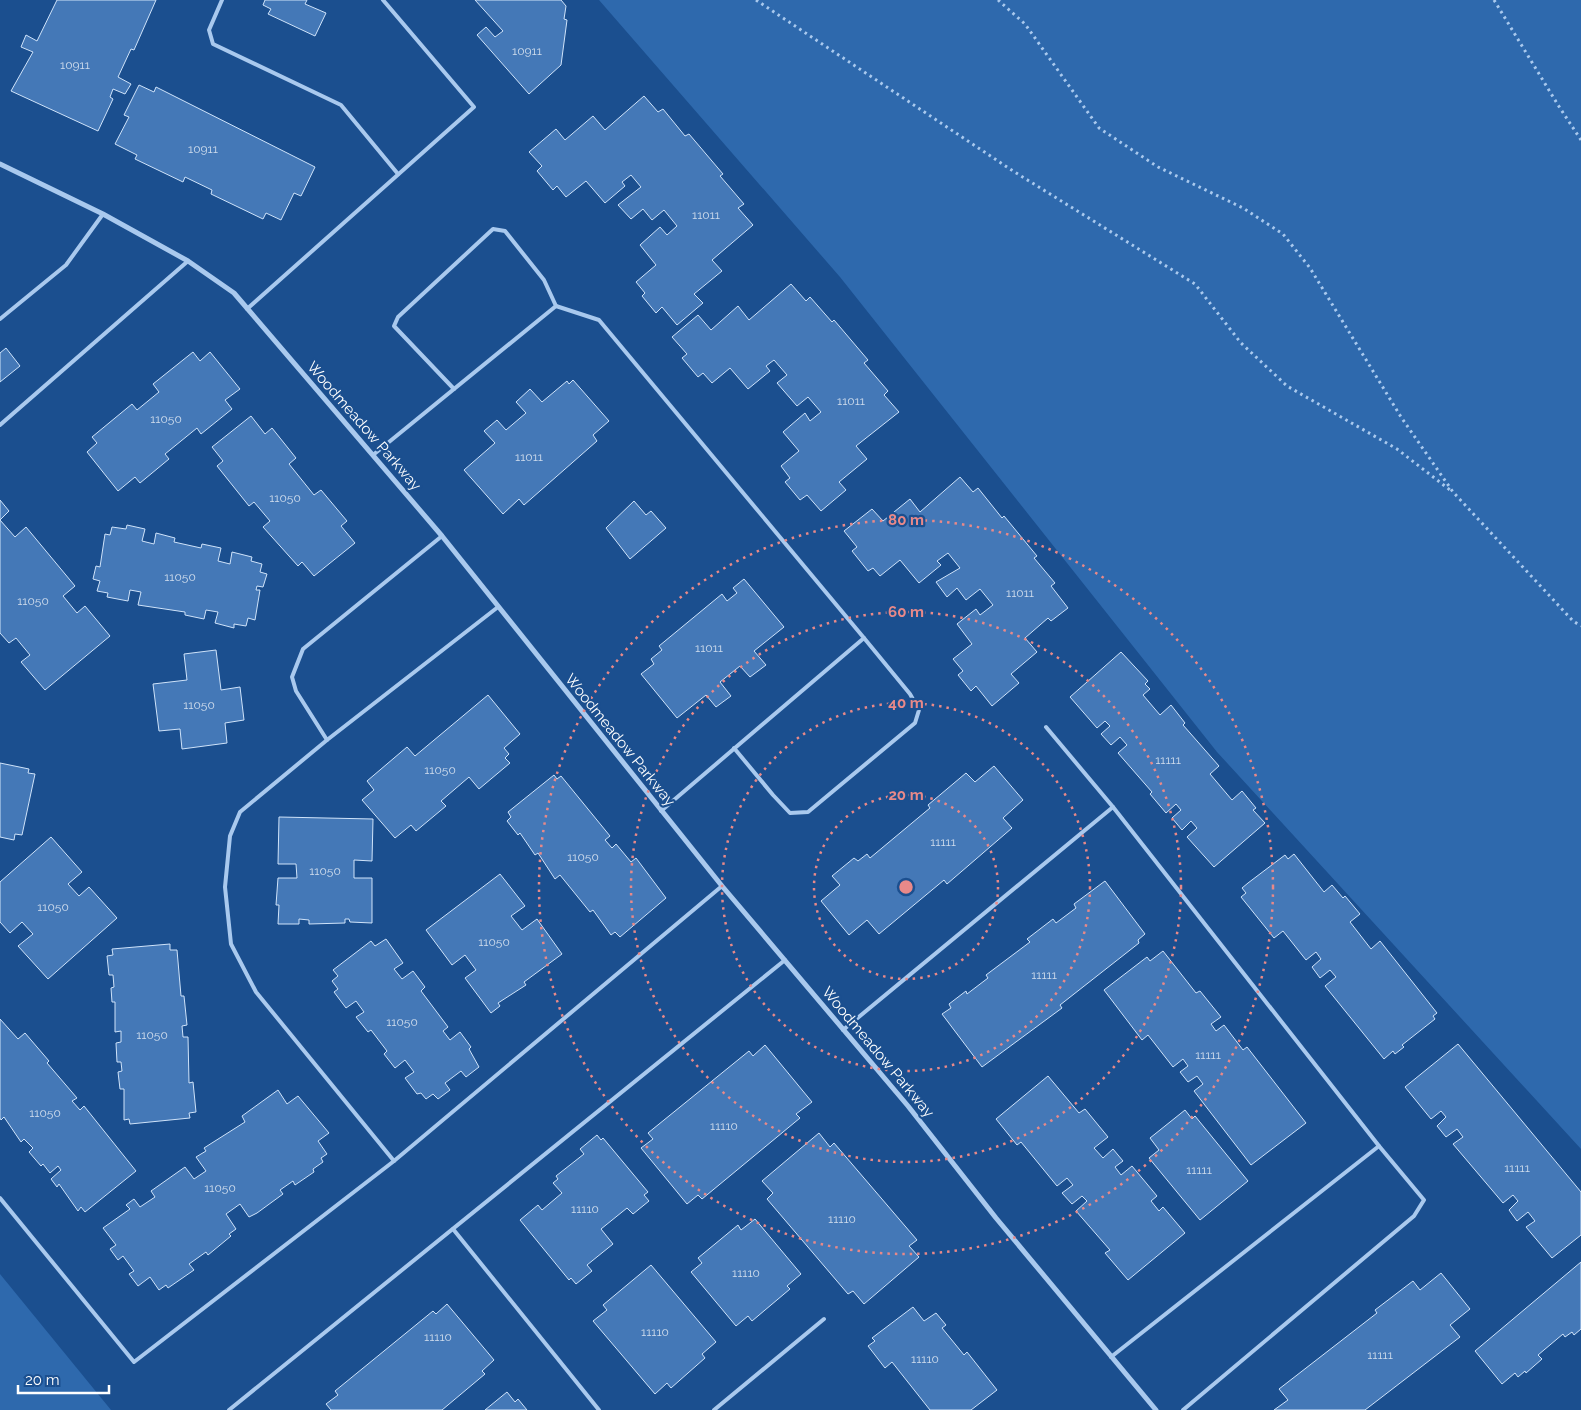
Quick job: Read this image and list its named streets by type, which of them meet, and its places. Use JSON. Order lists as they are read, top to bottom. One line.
{"streets":{"street":["Woodmeadow Parkway"]},"house_numbers":["10911","10911","10911","11011","11011","11050","11011","11050","11050","11011","11050","11011","11050","11111","11050","11111","11050","11050","11050","11050","11111","11050","11050","11111","11050","11110","11111","11111","11050","11110","11110","11110","11110","11110","11111","11110"],"scale_bar":"20 m","rings":["80 m","60 m","40 m","20 m"]}
